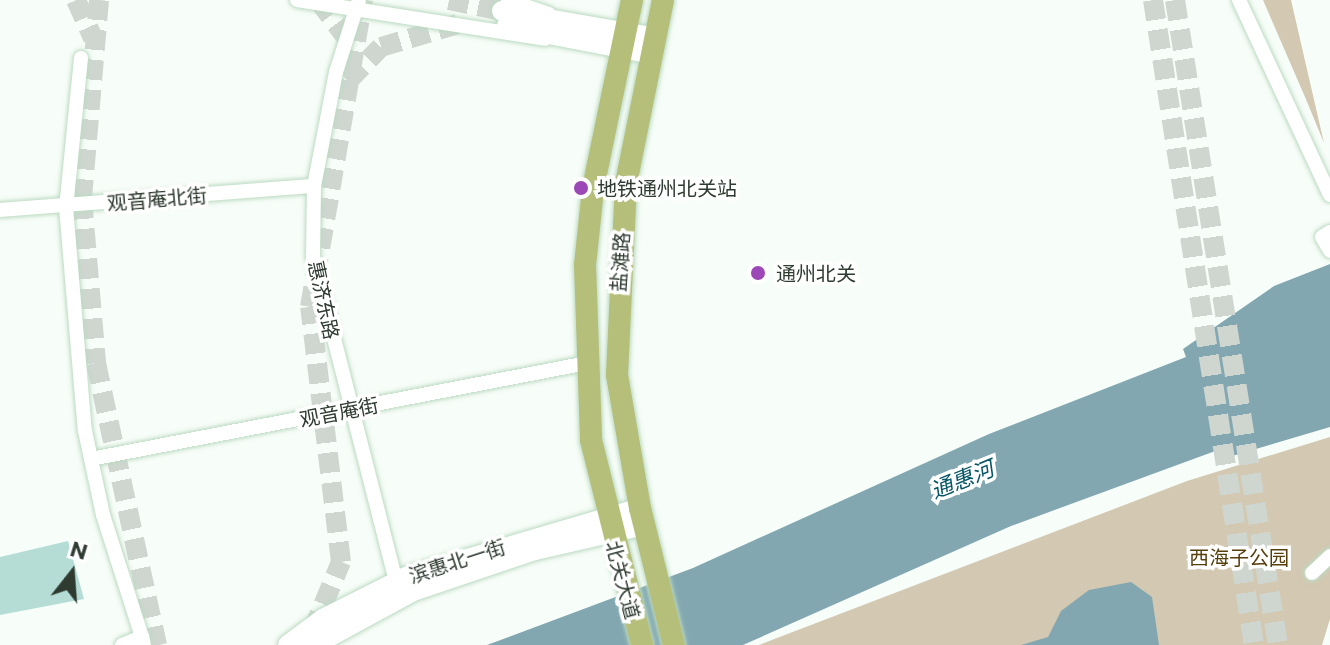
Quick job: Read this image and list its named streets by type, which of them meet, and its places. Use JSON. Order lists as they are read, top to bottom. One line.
{"streets":{"main road":["盐滩路","北关大道"],"street":["观音庵北街","惠济东路","观音庵街","滨惠北一街"]},"crossings":[["观音庵北街","惠济东路"],["盐滩路","观音庵街"],["盐滩路","滨惠北一街"],["盐滩路","北关大道"],["惠济东路","观音庵街"],["惠济东路","滨惠北一街"],["滨惠北一街","北关大道"]],"water":["通惠河"],"parks":["西海子公园"],"places":["地铁通州北关站","通州北关"],"north":"top"}
